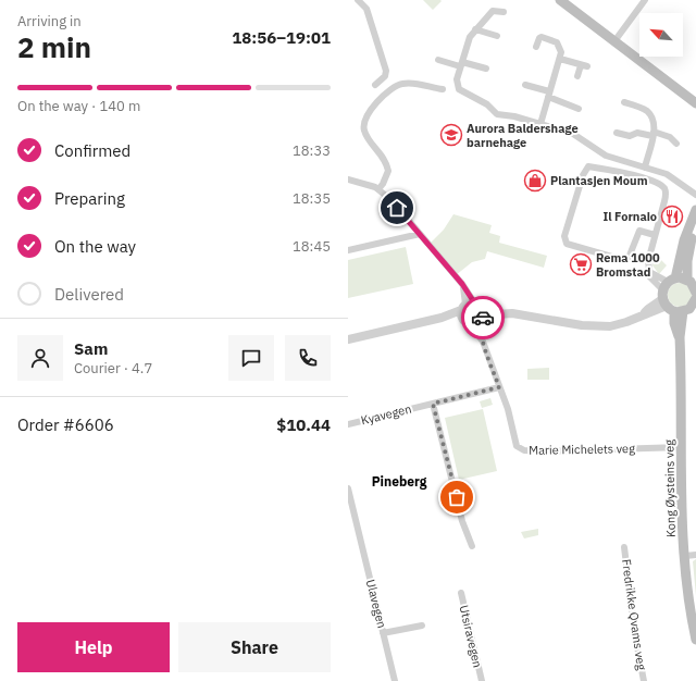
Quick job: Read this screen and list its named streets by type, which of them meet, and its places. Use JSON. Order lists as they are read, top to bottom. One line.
{"streets":{"main road":["Kong Øysteins veg"],"street":["Kyavegen","Marie Michelets veg","Ulavegen","Fredrikke Qvams veg","Utsiravegen"]},"crossings":[["Kyavegen","Marie Michelets veg"],["Marie Michelets veg","Kong Øysteins veg"]],"districts":["Pineberg"],"places":{"school or university":["Aurora Baldershage barnehage"],"shop":["Plantasjen Moum"],"restaurant":["Il Fornaio"],"supermarket":["Rema 1000 Bromstad"]},"north":"top left","page":{"heading":["2 min","Arriving in","18:56–19:01"],"panel":["Sam","Courier · 4.7","Order #6606","$10.44"],"bar":"On the way · 140 m","list":[["Confirmed","18:33"],["Preparing","18:35"],["On the way","18:45"],"Delivered"],"buttons":["Help","Share"]}}
